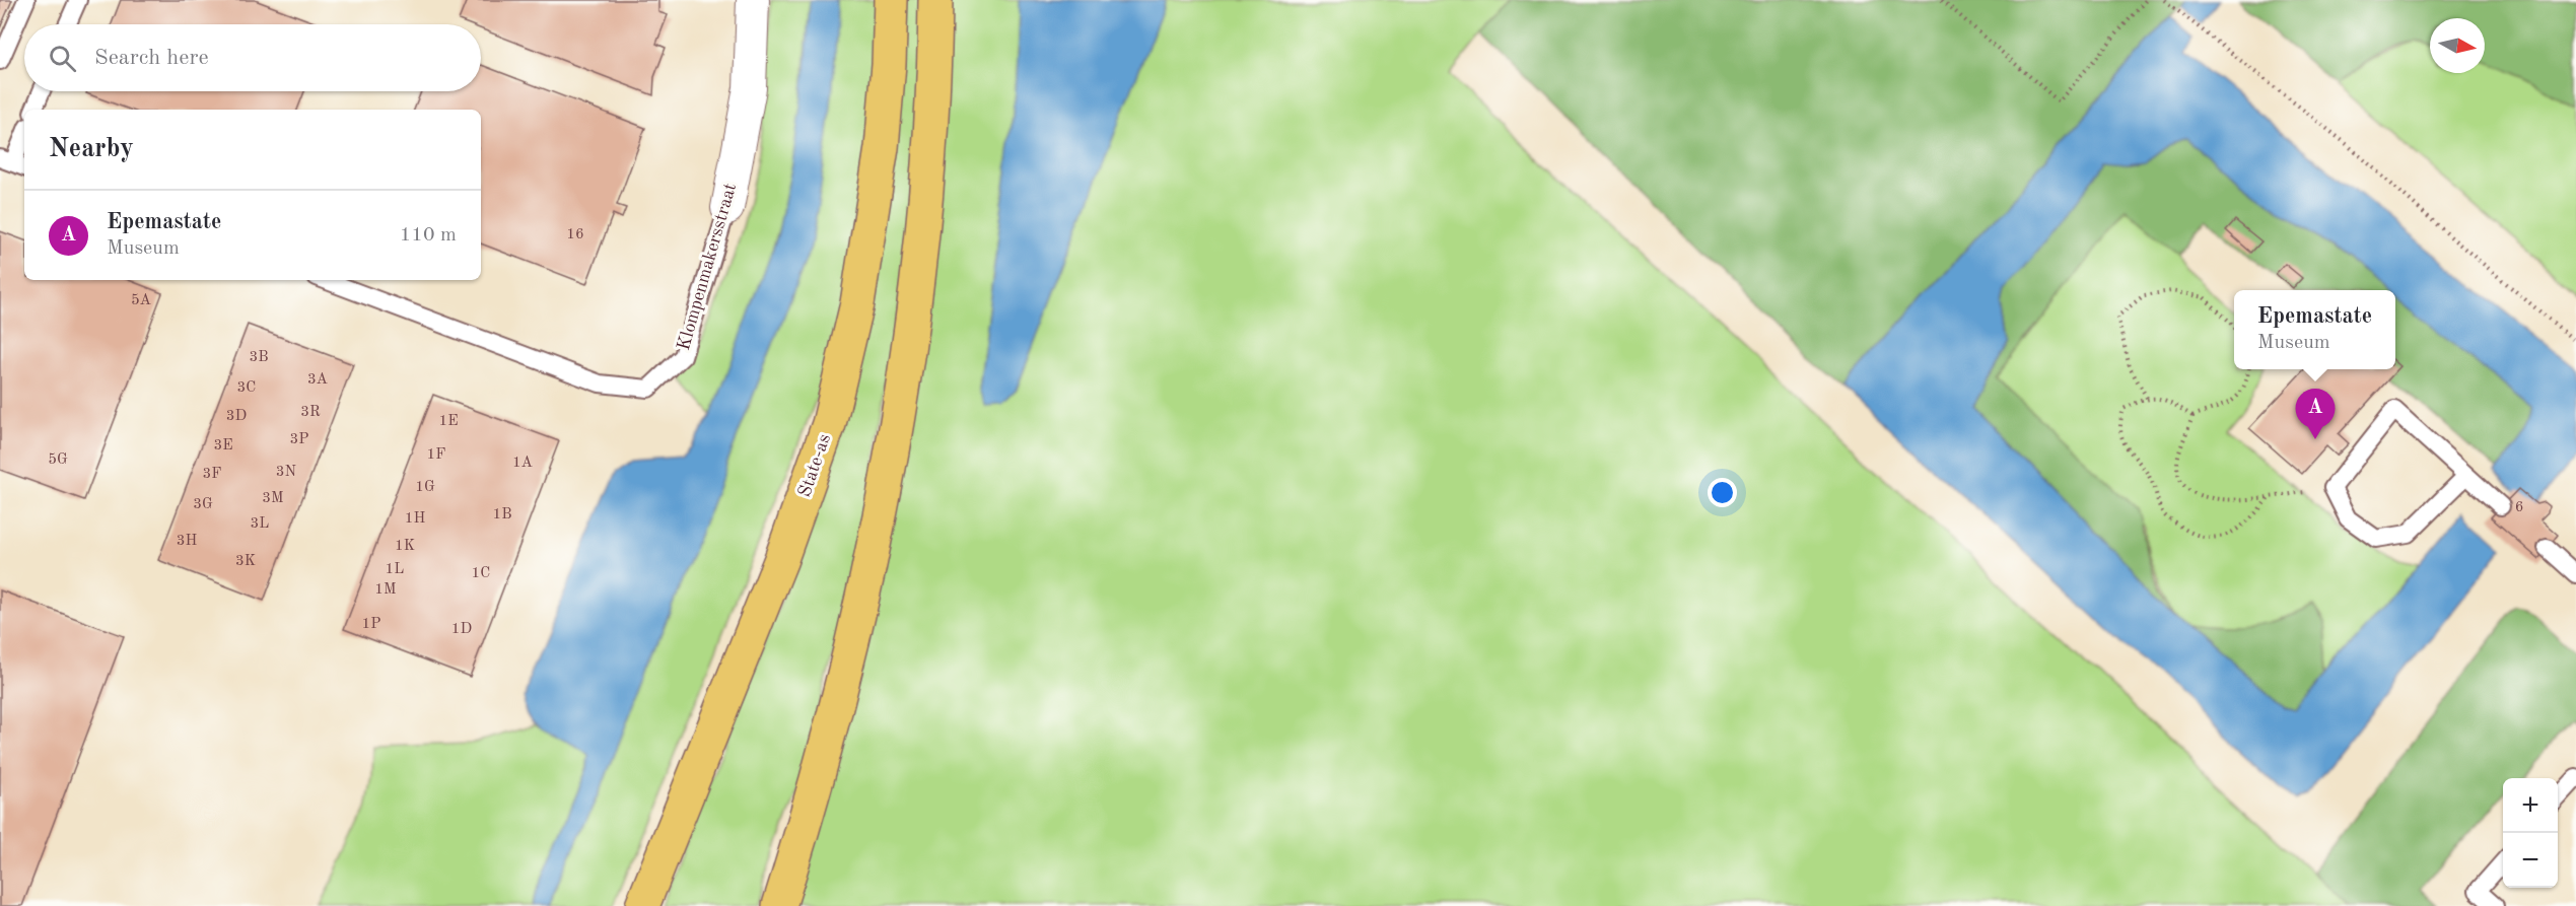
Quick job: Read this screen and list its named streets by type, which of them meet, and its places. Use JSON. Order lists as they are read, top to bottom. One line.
{"streets":{"main road":["State-as"],"street":["Klompenmakersstraat"]},"house_numbers":["16","5A","3B","3A","3C","3R","3D","1E","3P","3E","1F","5G","1A","3N","3F","1G","3M","3G","6","1B","1H","3L","3H","1K","3K","1L","1C","1M","1P","1D"],"north":"right","page":{"search":"Search here","heading":"Nearby","list":[{"mark":"A","name":"Epemastate","note":"Museum","value":"110 m"}],"popup":["Epemastate","Museum"],"pins":"A","map_buttons":["+","−"]}}
